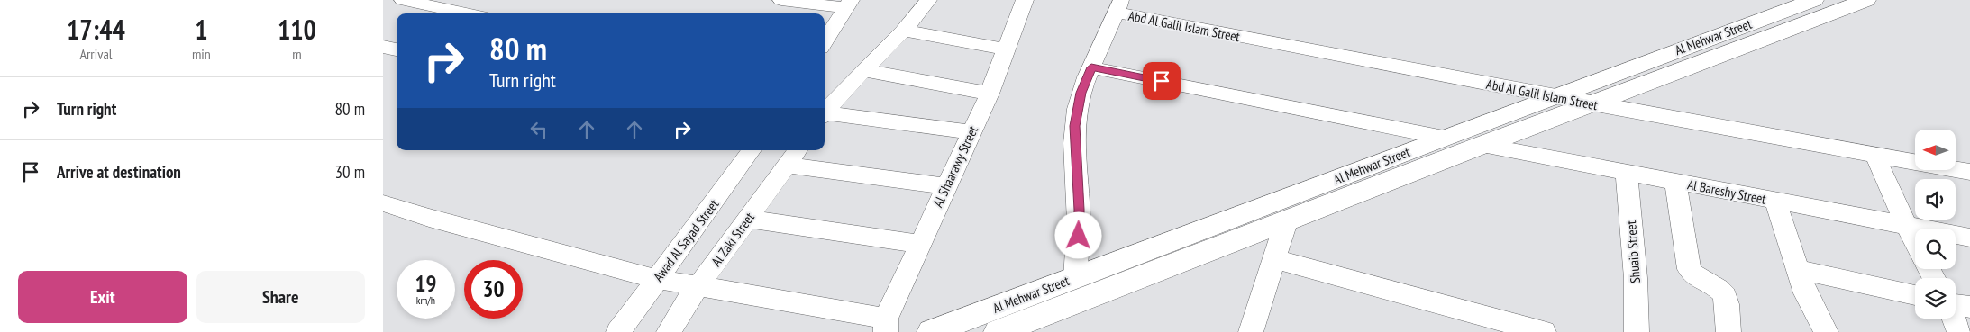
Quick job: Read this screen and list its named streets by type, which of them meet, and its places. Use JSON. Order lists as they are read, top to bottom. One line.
{"streets":{"main road":["Al Mehwar Street"],"street":["Abd Al Galil Islam Street","Al Shaarawy Street","Al Bareshy Street","Al Zaki Street","Awad Al Sayad Street","Shuaib Street"]},"crossings":[["Abd Al Galil Islam Street","Al Mehwar Street"],["Al Mehwar Street","Al Bareshy Street"],["Al Bareshy Street","Shuaib Street"]],"north":"left","page":{"eta":["17:44","Arrival","1","min","110","m"],"turn":["80 m","Turn right"],"list":[{"name":"Turn right","value":"80 m"},{"name":"Arrive at destination","value":"30 m"}],"speed":"19 km/h","limit":"30","buttons":["Exit","Share"]}}
